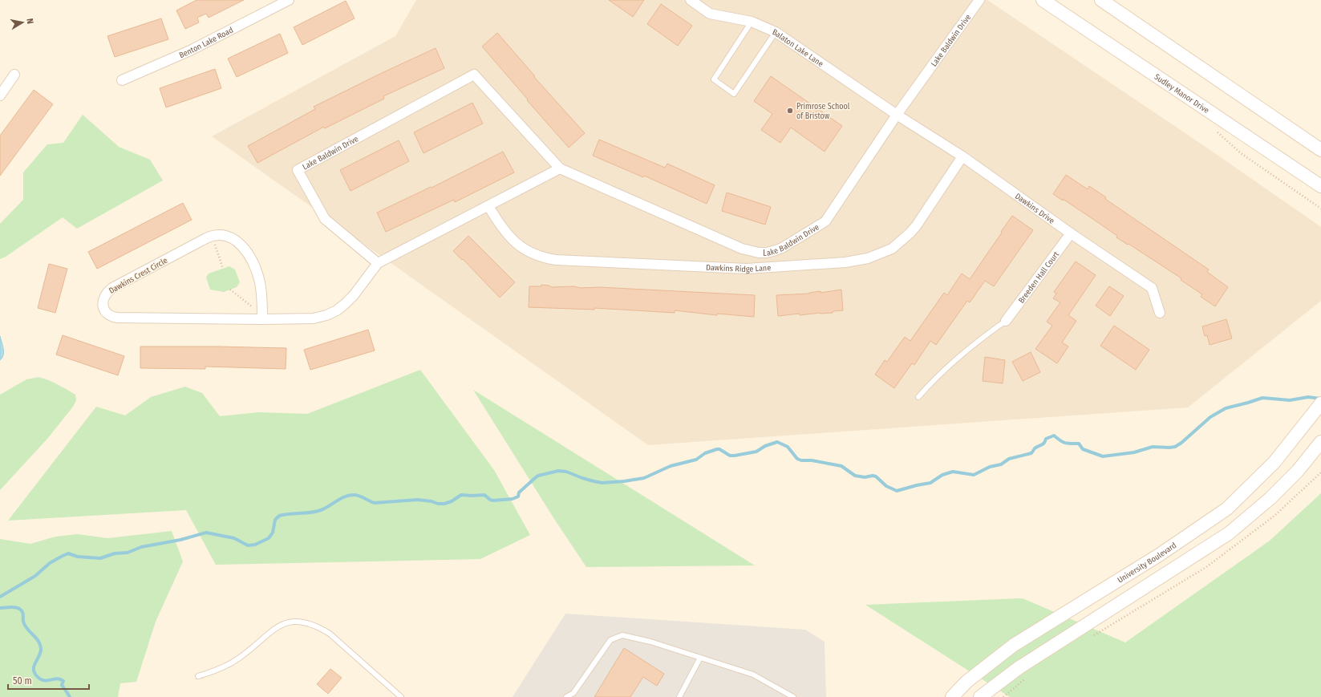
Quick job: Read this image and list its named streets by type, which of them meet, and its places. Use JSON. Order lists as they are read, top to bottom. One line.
{"streets":{"main road":["Sudley Manor Drive","University Boulevard"],"street":["Lake Baldwin Drive","Benton Lake Road","Balaton Lake Lane","Dawkins Drive","Dawkins Ridge Lane","Dawkins Crest Circle","Breeden Hall Court"]},"crossings":[["Lake Baldwin Drive","Balaton Lake Lane"],["Lake Baldwin Drive","Dawkins Drive"],["Lake Baldwin Drive","Dawkins Crest Circle"],["Balaton Lake Lane","Dawkins Drive"],["Dawkins Drive","Dawkins Ridge Lane"],["Dawkins Drive","Breeden Hall Court"]],"places":["Primrose School of Bristow"],"scale_bar":"50 m","north":"right"}
